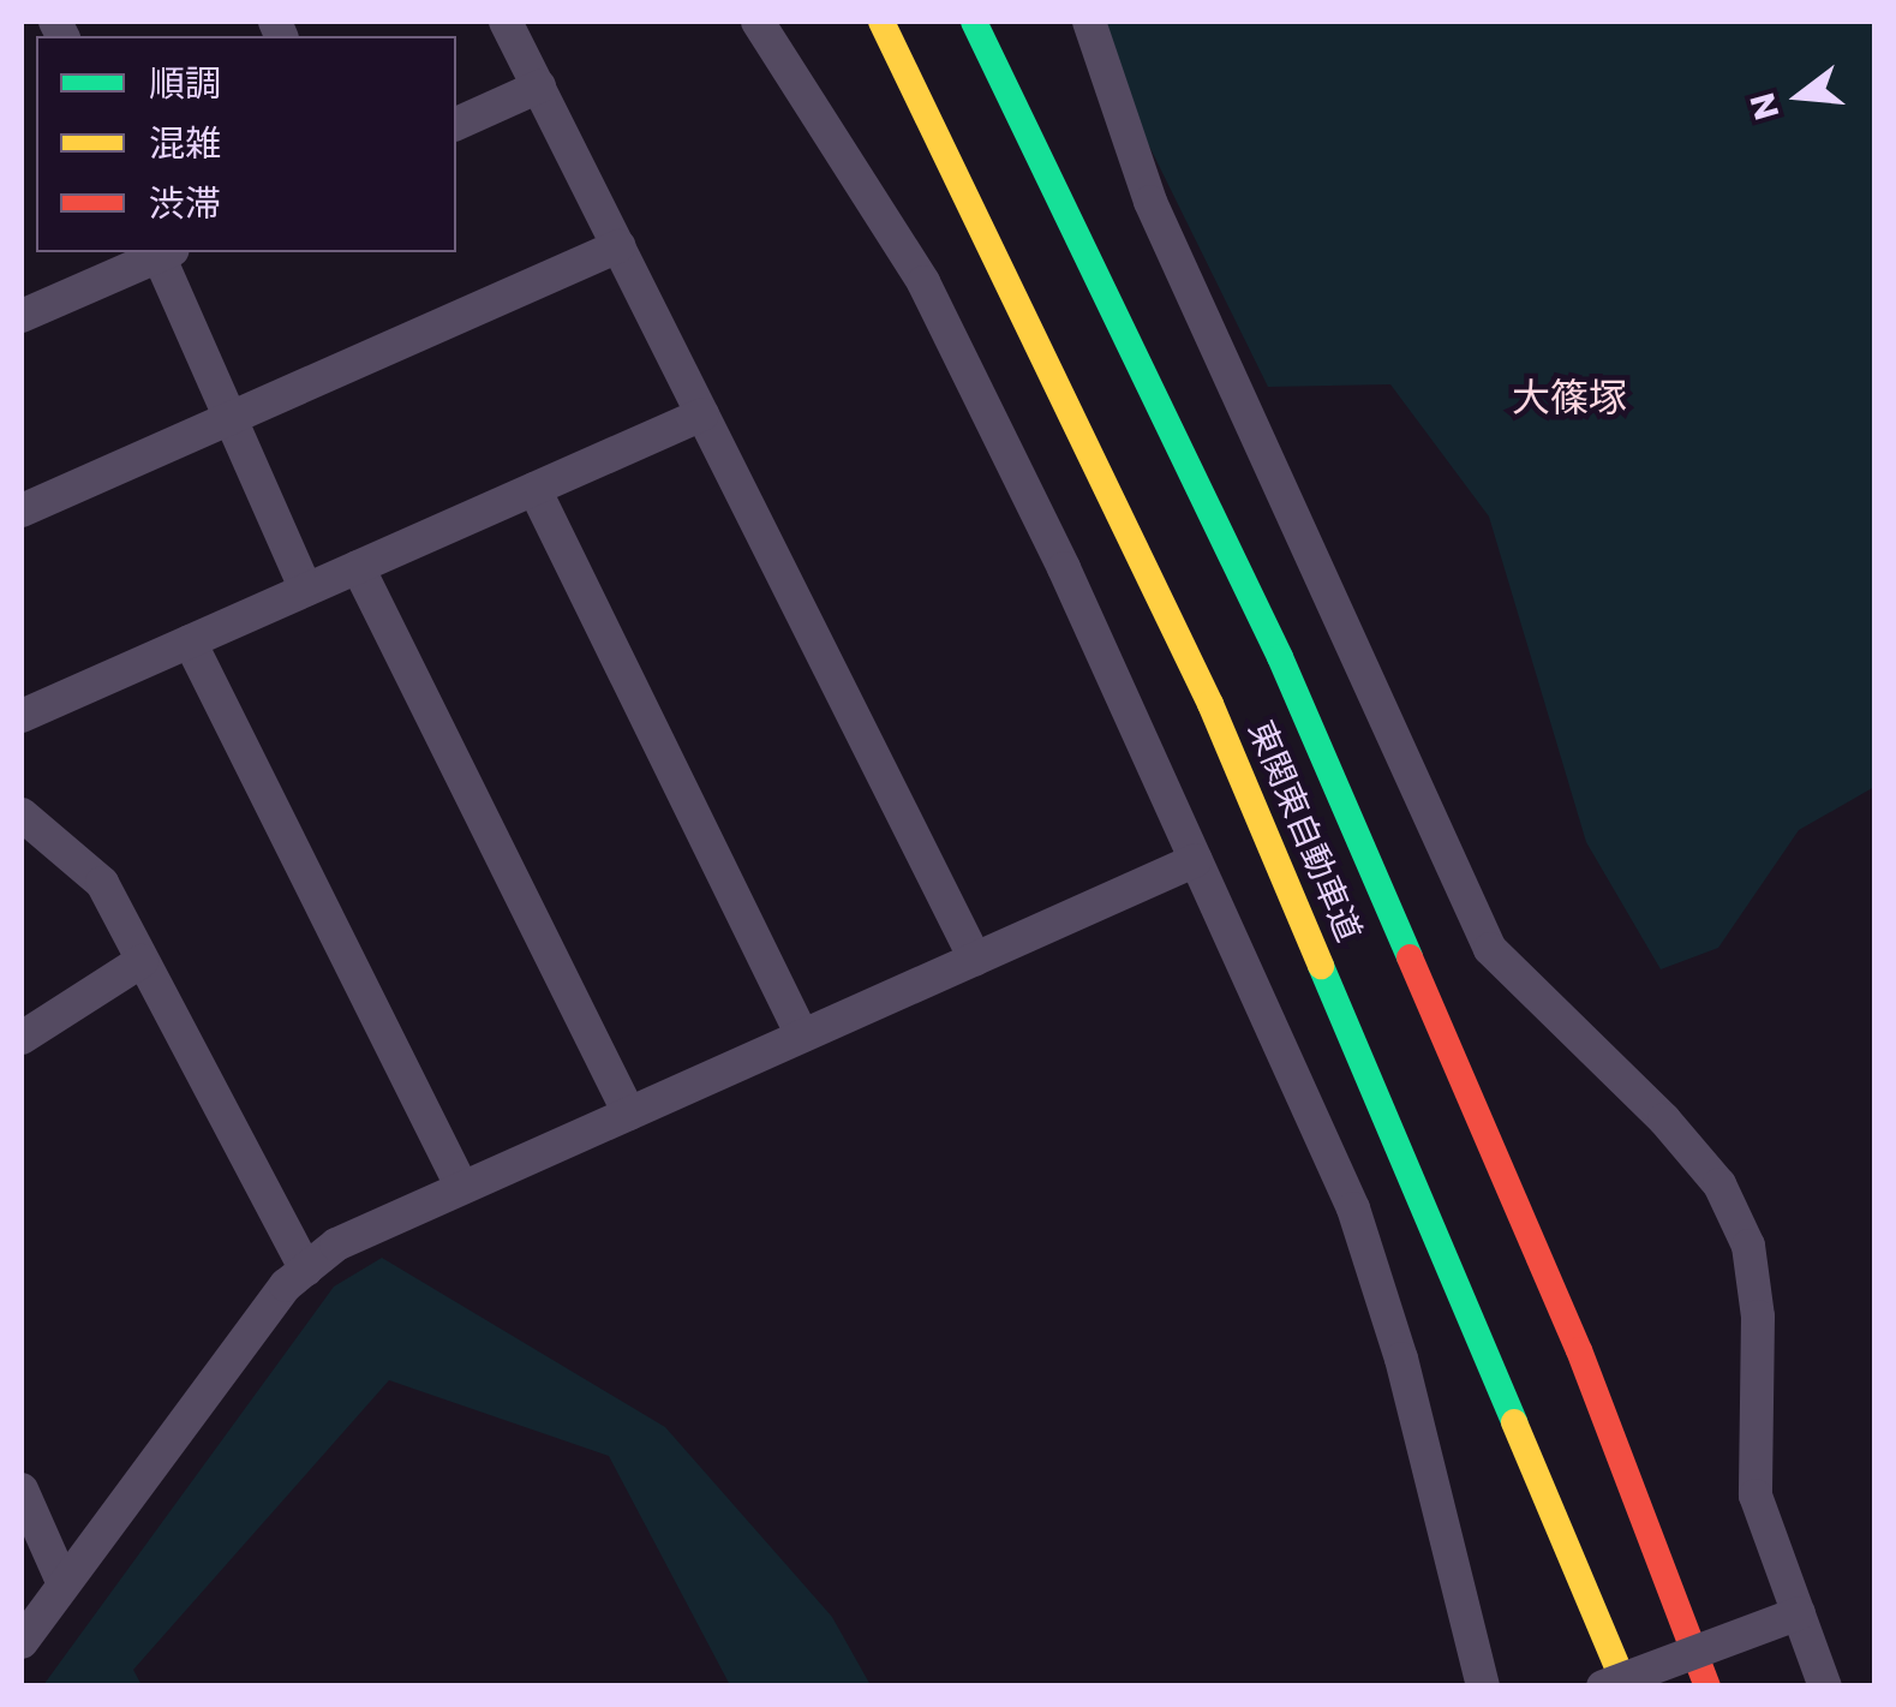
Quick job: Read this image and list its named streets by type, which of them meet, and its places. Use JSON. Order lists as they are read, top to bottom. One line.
{"streets":{"highway":["東関東自動車道"]},"districts":["大篠塚"],"legend":["順調","混雑","渋滞"],"north":"left"}
